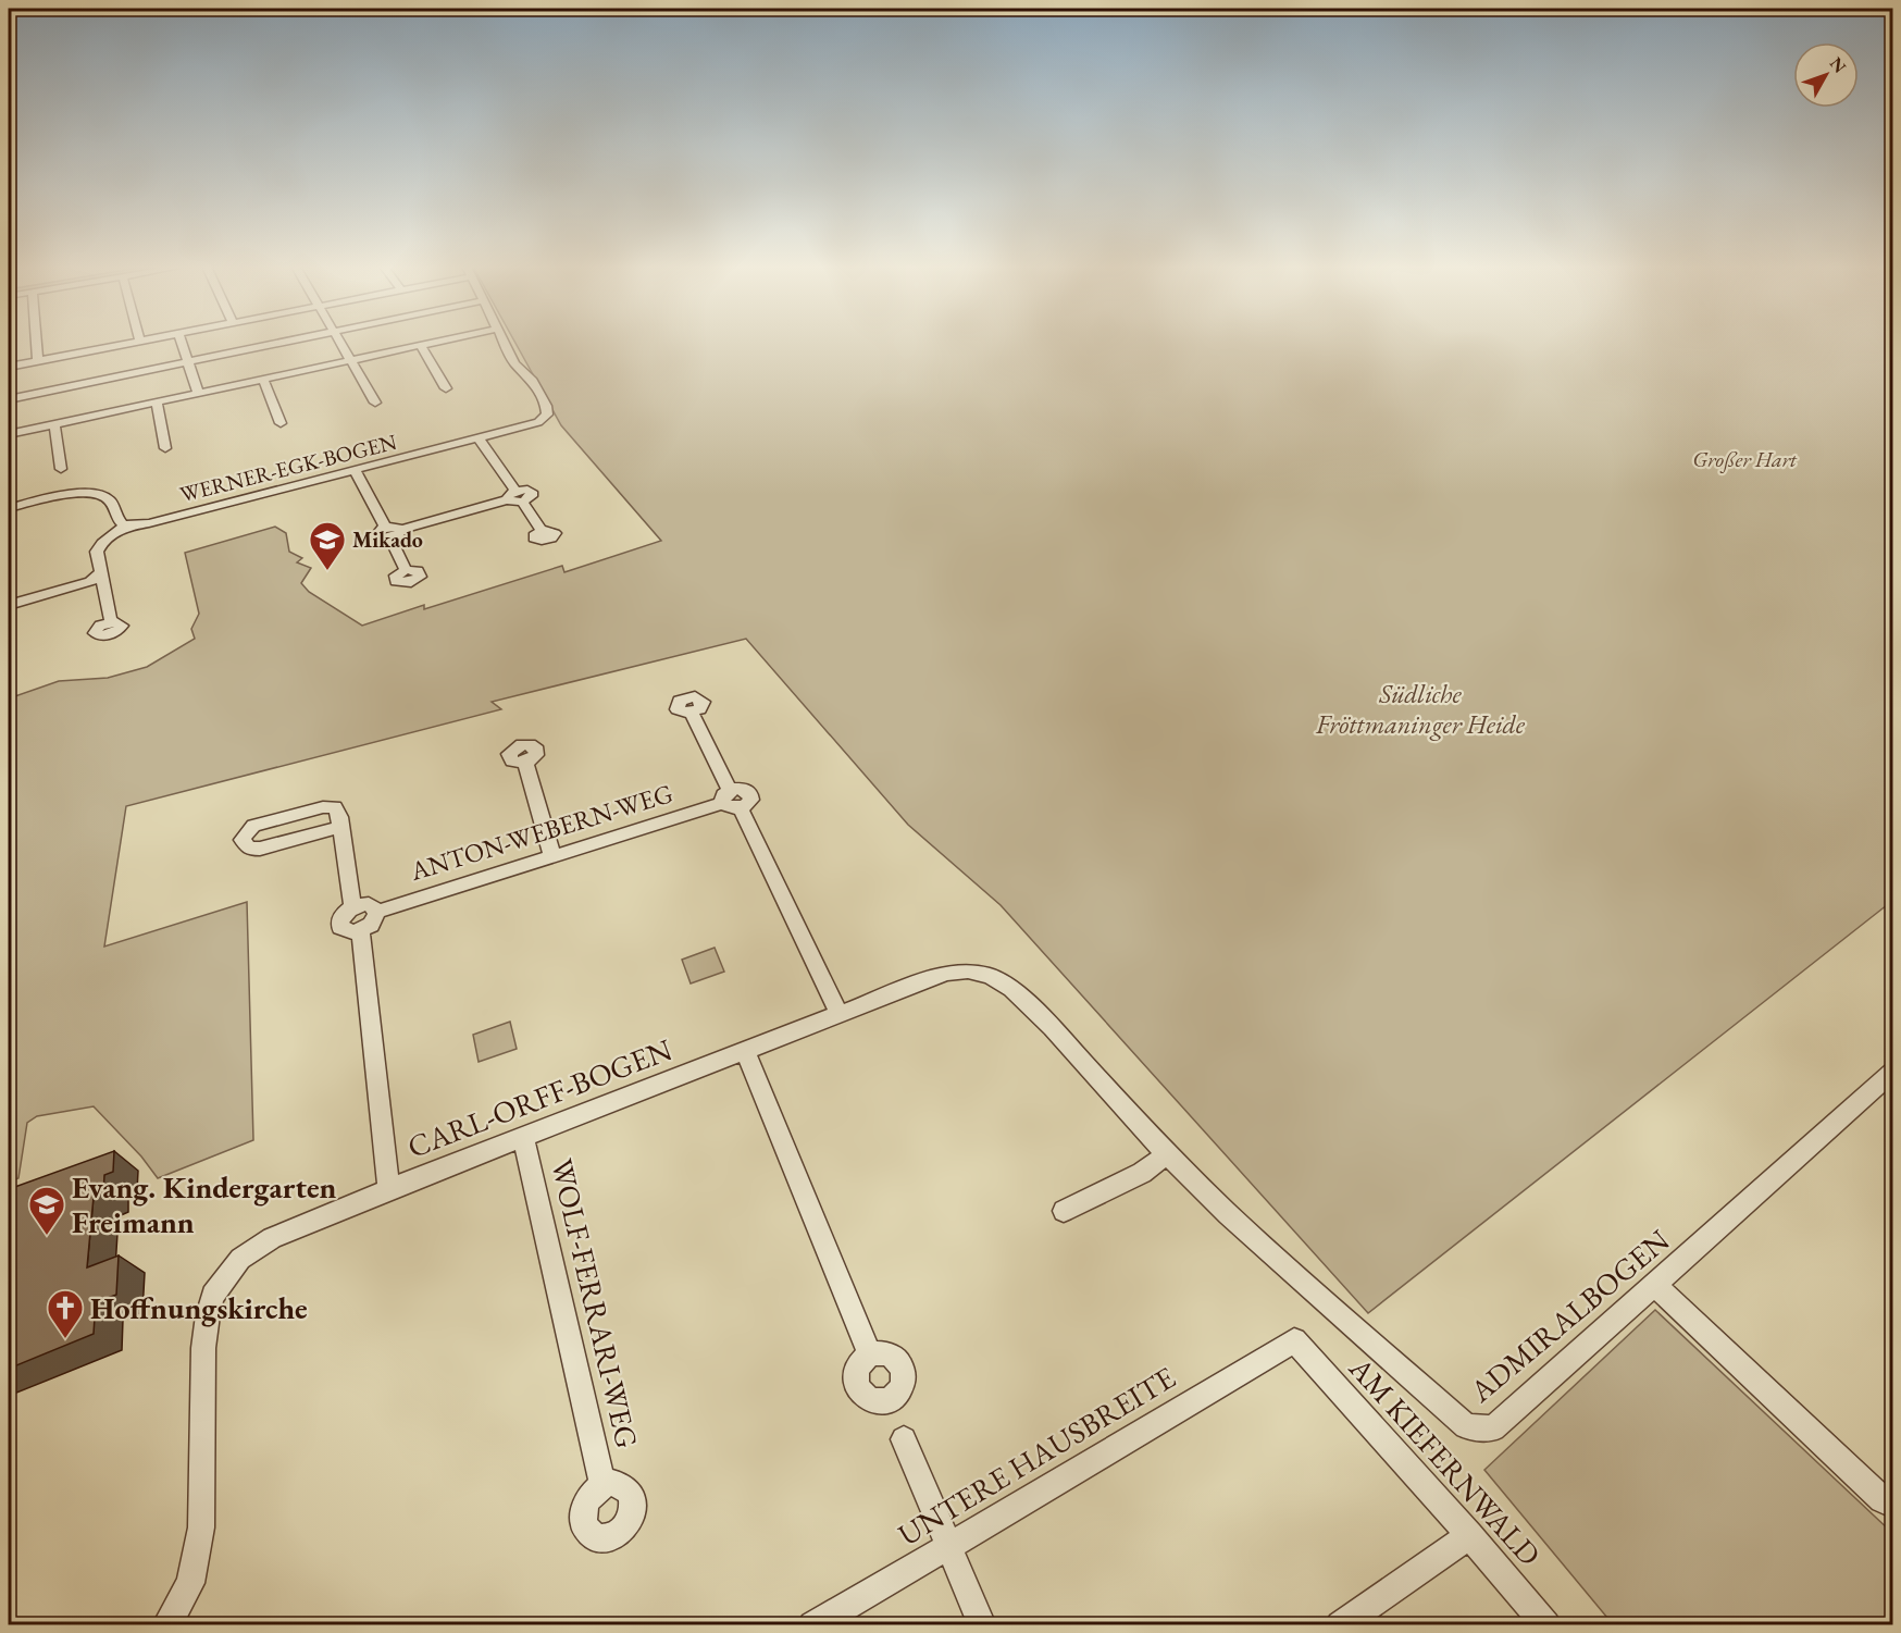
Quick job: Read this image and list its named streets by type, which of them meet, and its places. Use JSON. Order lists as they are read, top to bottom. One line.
{"streets":{"street":["WERNER-EGK-BOGEN","ANTON-WEBERN-WEG","CARL-ORFF-BOGEN","WOLF-FERRARI-WEG","ADMIRALBOGEN","UNTERE HAUSBREITE","AM KIEFERNWALD"]},"crossings":[["CARL-ORFF-BOGEN","WOLF-FERRARI-WEG"],["CARL-ORFF-BOGEN","ADMIRALBOGEN"],["UNTERE HAUSBREITE","AM KIEFERNWALD"]],"parks":["Großer Hart","Südliche Fröttmaninger Heide"],"places":{"school or university":["Mikado","Evang. Kindergarten Freimann"],"church":["Hoffnungskirche"]},"north":"top right"}
